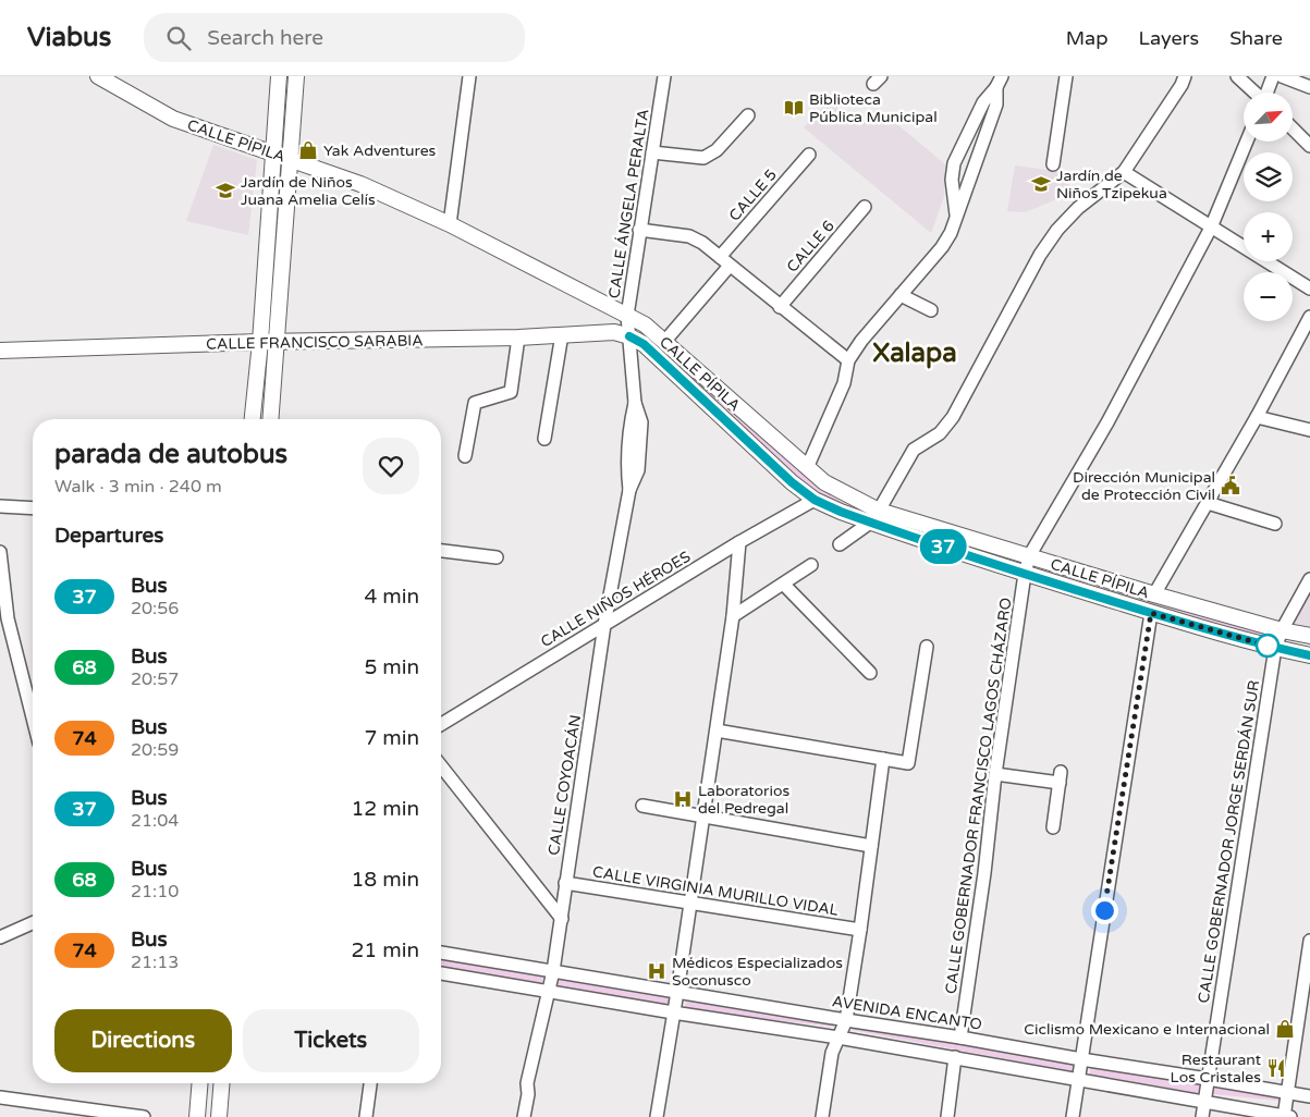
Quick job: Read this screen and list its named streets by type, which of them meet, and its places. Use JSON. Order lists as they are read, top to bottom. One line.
{"streets":{"main road":["CALLE PÍPILA","CALLE FRANCISCO SARABIA"],"street":["CALLE 5","CALLE ÁNGELA PERALTA","CALLE 6","CALLE NIÑOS HÉROES","CALLE COYOACÁN","CALLE GOBERNADOR FRANCISCO LAGOS CHÁZARO","CALLE GOBERNADOR JORGE SERDÁN SUR","CALLE VIRGINIA MURILLO VIDAL","AVENIDA ENCANTO"]},"crossings":[["CALLE PÍPILA","CALLE 5"],["CALLE PÍPILA","CALLE ÁNGELA PERALTA"],["CALLE PÍPILA","CALLE FRANCISCO SARABIA"],["CALLE PÍPILA","CALLE NIÑOS HÉROES"],["CALLE PÍPILA","CALLE COYOACÁN"],["CALLE PÍPILA","CALLE GOBERNADOR FRANCISCO LAGOS CHÁZARO"],["CALLE PÍPILA","CALLE GOBERNADOR JORGE SERDÁN SUR"],["CALLE ÁNGELA PERALTA","CALLE FRANCISCO SARABIA"],["CALLE ÁNGELA PERALTA","CALLE COYOACÁN"],["CALLE FRANCISCO SARABIA","CALLE COYOACÁN"],["CALLE NIÑOS HÉROES","CALLE COYOACÁN"],["CALLE COYOACÁN","CALLE VIRGINIA MURILLO VIDAL"],["CALLE COYOACÁN","AVENIDA ENCANTO"],["CALLE GOBERNADOR FRANCISCO LAGOS CHÁZARO","AVENIDA ENCANTO"],["CALLE GOBERNADOR JORGE SERDÁN SUR","AVENIDA ENCANTO"]],"districts":["Xalapa"],"places":{"library":["Biblioteca Pública Municipal"],"shop":["Yak Adventures","Ciclismo Mexicano e Internacional"],"school or university":["Jardín de Niños Tzipekua","Jardín de Niños Juana Amelia Celís"],"public building":["Dirección Municipal de Protección Civil"],"hospital":["Laboratorios del Pedregal","Médicos Especializados Soconusco"],"restaurant":["Restaurant Los Cristales"]},"lines":["bus line 37"],"north":"top right","page":{"header":"Viabus","search":"Search here","nav":["Map","Layers","Share"],"on_map":"37","map_buttons":["+","−"],"heading":[["parada de autobus","Walk · 3 min · 240 m"],"Departures"],"list":[{"mark":"37","name":"Bus","note":"20:56","value":"4 min"},{"mark":"68","name":"Bus","note":"20:57","value":"5 min"},{"mark":"74","name":"Bus","note":"20:59","value":"7 min"},{"mark":"37","name":"Bus","note":"21:04","value":"12 min"},{"mark":"68","name":"Bus","note":"21:10","value":"18 min"},{"mark":"74","name":"Bus","note":"21:13","value":"21 min"}],"buttons":["Directions","Tickets"]}}
